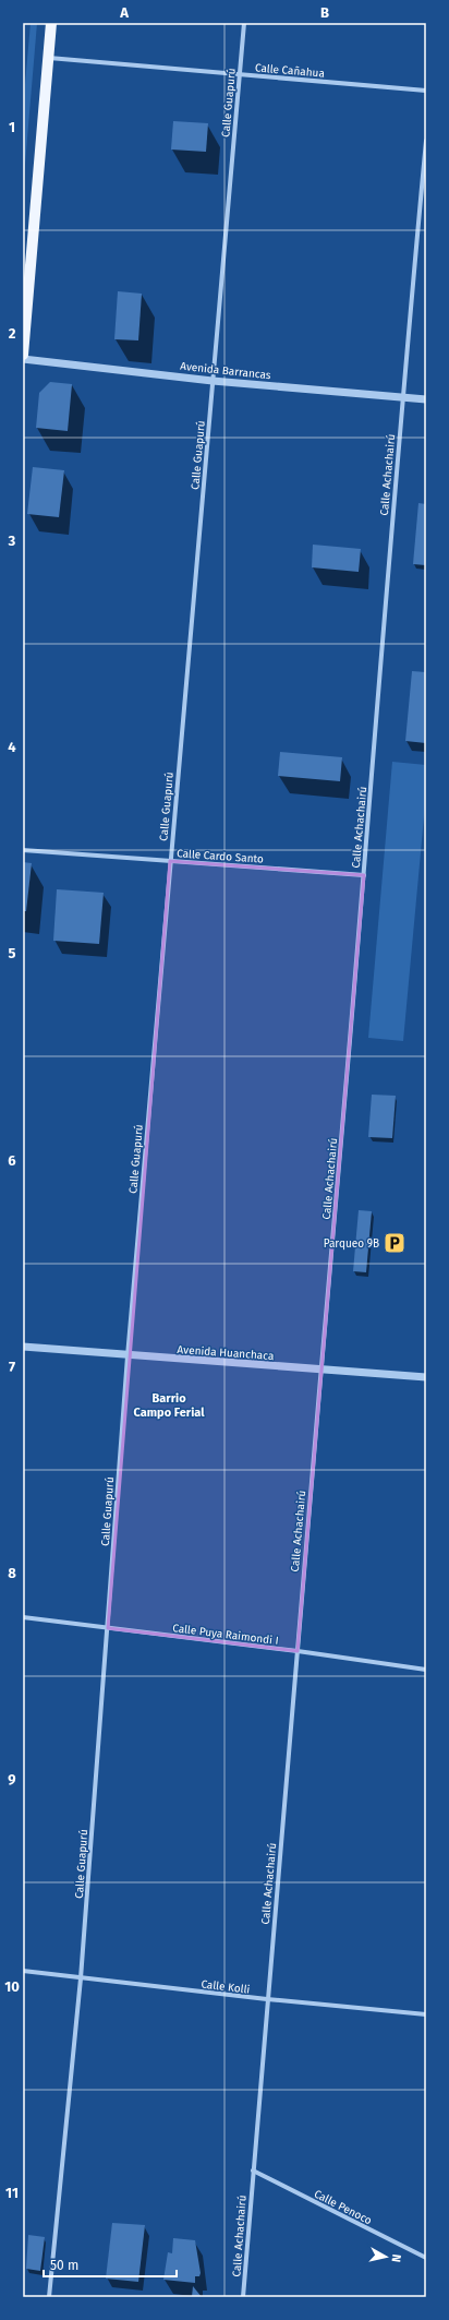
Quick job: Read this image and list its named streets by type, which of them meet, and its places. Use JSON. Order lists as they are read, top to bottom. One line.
{"streets":{"street":["Calle Cañahua","Calle Guapurú","Avenida Barrancas","Calle Achachairú","Calle Cardo Santo","Avenida Huanchaca","Calle Puya Raimondi I","Calle Kolli","Calle Penoco"]},"crossings":[["Calle Cañahua","Calle Guapurú"],["Calle Guapurú","Avenida Barrancas"],["Calle Guapurú","Calle Cardo Santo"],["Calle Guapurú","Avenida Huanchaca"],["Calle Guapurú","Calle Puya Raimondi I"],["Calle Guapurú","Calle Kolli"],["Avenida Barrancas","Calle Achachairú"],["Calle Achachairú","Calle Cardo Santo"],["Calle Achachairú","Avenida Huanchaca"],["Calle Achachairú","Calle Puya Raimondi I"],["Calle Achachairú","Calle Kolli"],["Calle Achachairú","Calle Penoco"]],"districts":["Barrio Campo Ferial"],"places":{"parking":["Parqueo 9B"]},"scale_bar":"50 m","north":"right","grid":{"columns":["A","B"],"rows":["1","2","3","4","5","6","7","8","9","10","11"]}}
